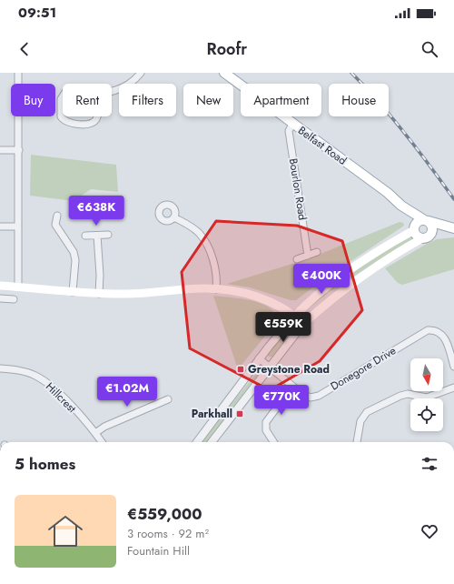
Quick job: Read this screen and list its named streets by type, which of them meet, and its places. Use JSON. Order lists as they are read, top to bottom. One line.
{"streets":{"main road":["Belfast Road"],"street":["Bourlon Road","Donegore Drive","Hillcrest"]},"crossings":[["Belfast Road","Bourlon Road"]],"places":{"transit":["Greystone Road","Parkhall"]},"north":"bottom","page":{"status":"09:51","header":"Roofr","chip":["Buy","Rent","Filters","New","Apartment","House"],"price":["€638K","€400K","€559K","€1.02M","€770K"],"heading":"5 homes","list":[{"name":"€559,000","note":"3 rooms · 92 m² · Fountain Hill"}]}}
